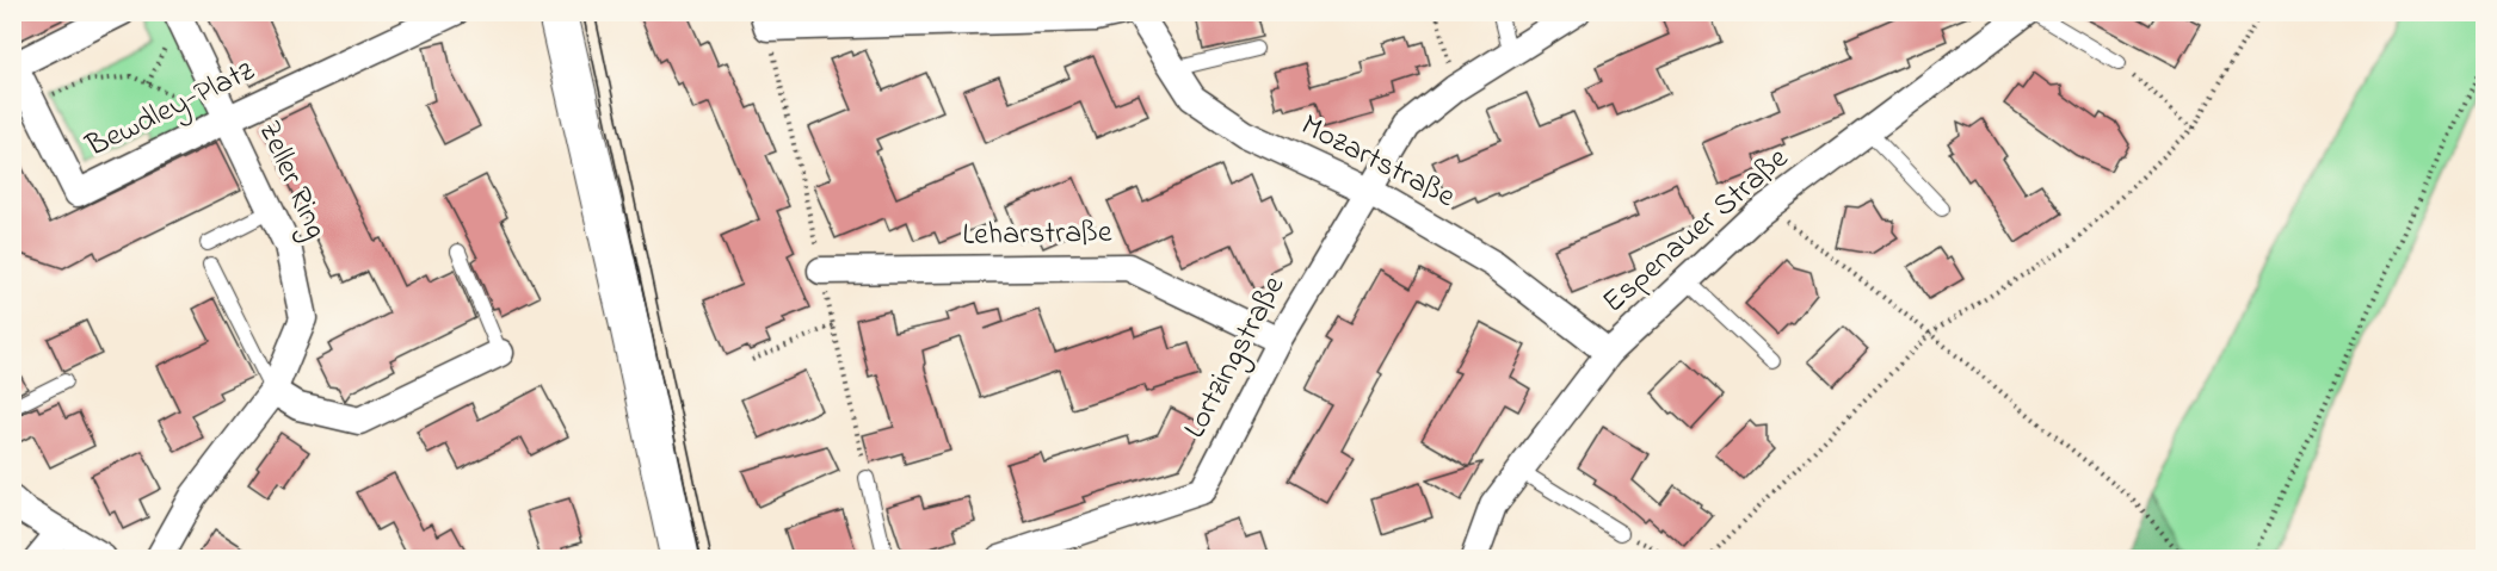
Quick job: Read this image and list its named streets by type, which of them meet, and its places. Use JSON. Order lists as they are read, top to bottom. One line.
{"streets":{"street":["Bewdley-Platz","Mozartstraße","Zeller Ring","Espenauer Straße","Leharstraße","Lortzingstraße"]},"crossings":[["Bewdley-Platz","Zeller Ring"],["Mozartstraße","Espenauer Straße"],["Mozartstraße","Lortzingstraße"],["Leharstraße","Lortzingstraße"]]}
